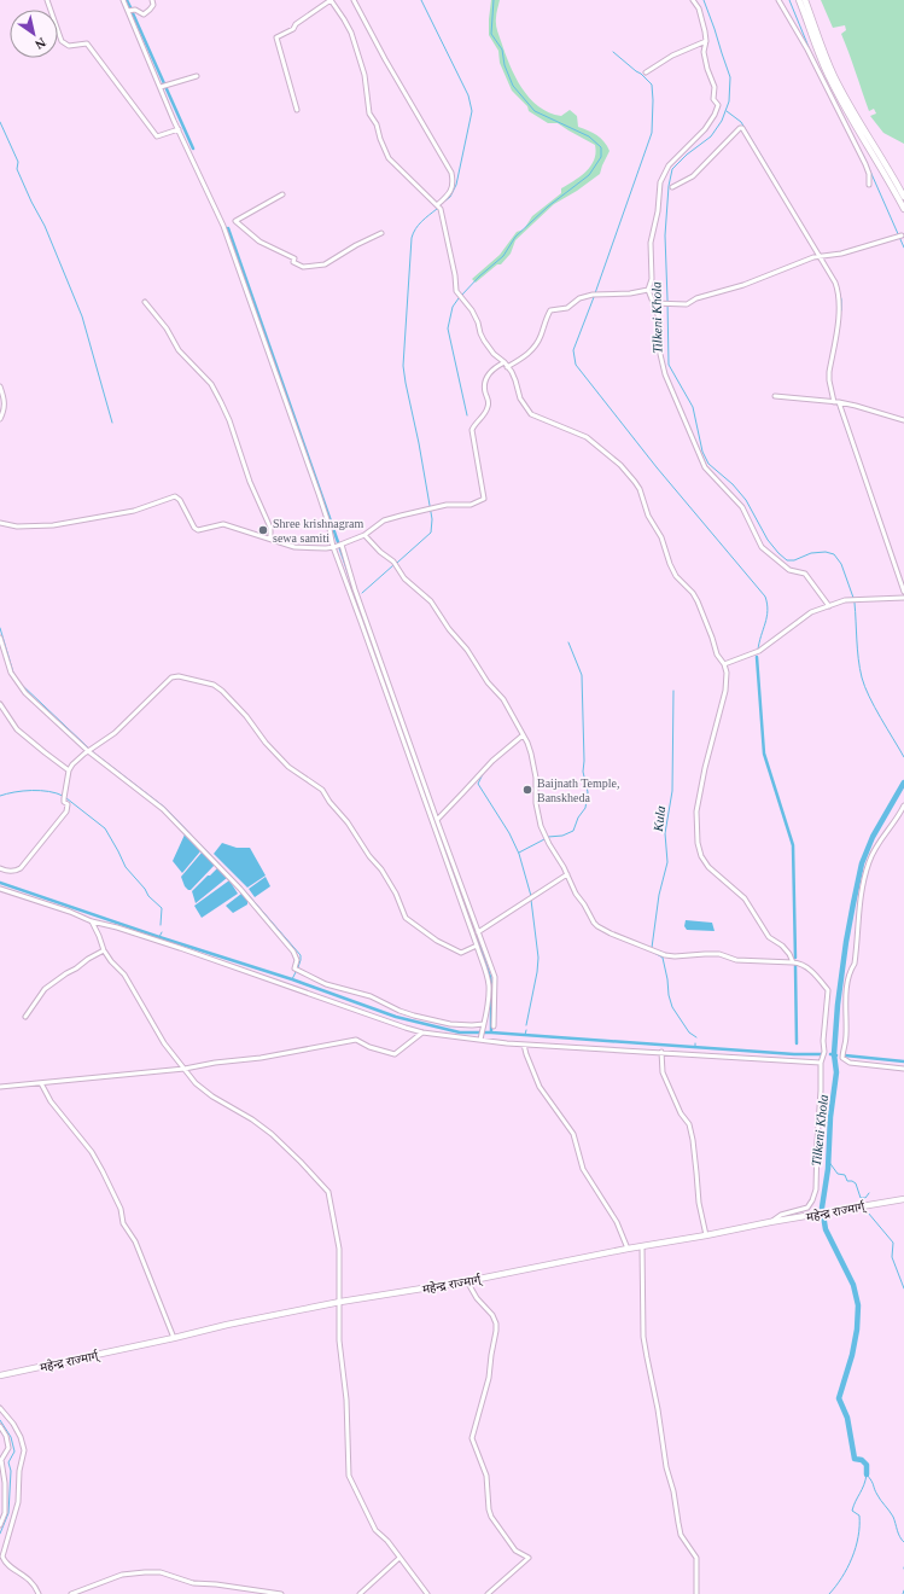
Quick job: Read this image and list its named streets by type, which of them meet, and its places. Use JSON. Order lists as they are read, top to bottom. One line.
{"streets":{"main road":["महेन्द्र राज्मार्ग्"]},"water":["Tilkeni Khola","Kula"],"places":["Shree krishnagram sewa samiti","Baijnath Temple, Banskheda"],"north":"bottom right"}
